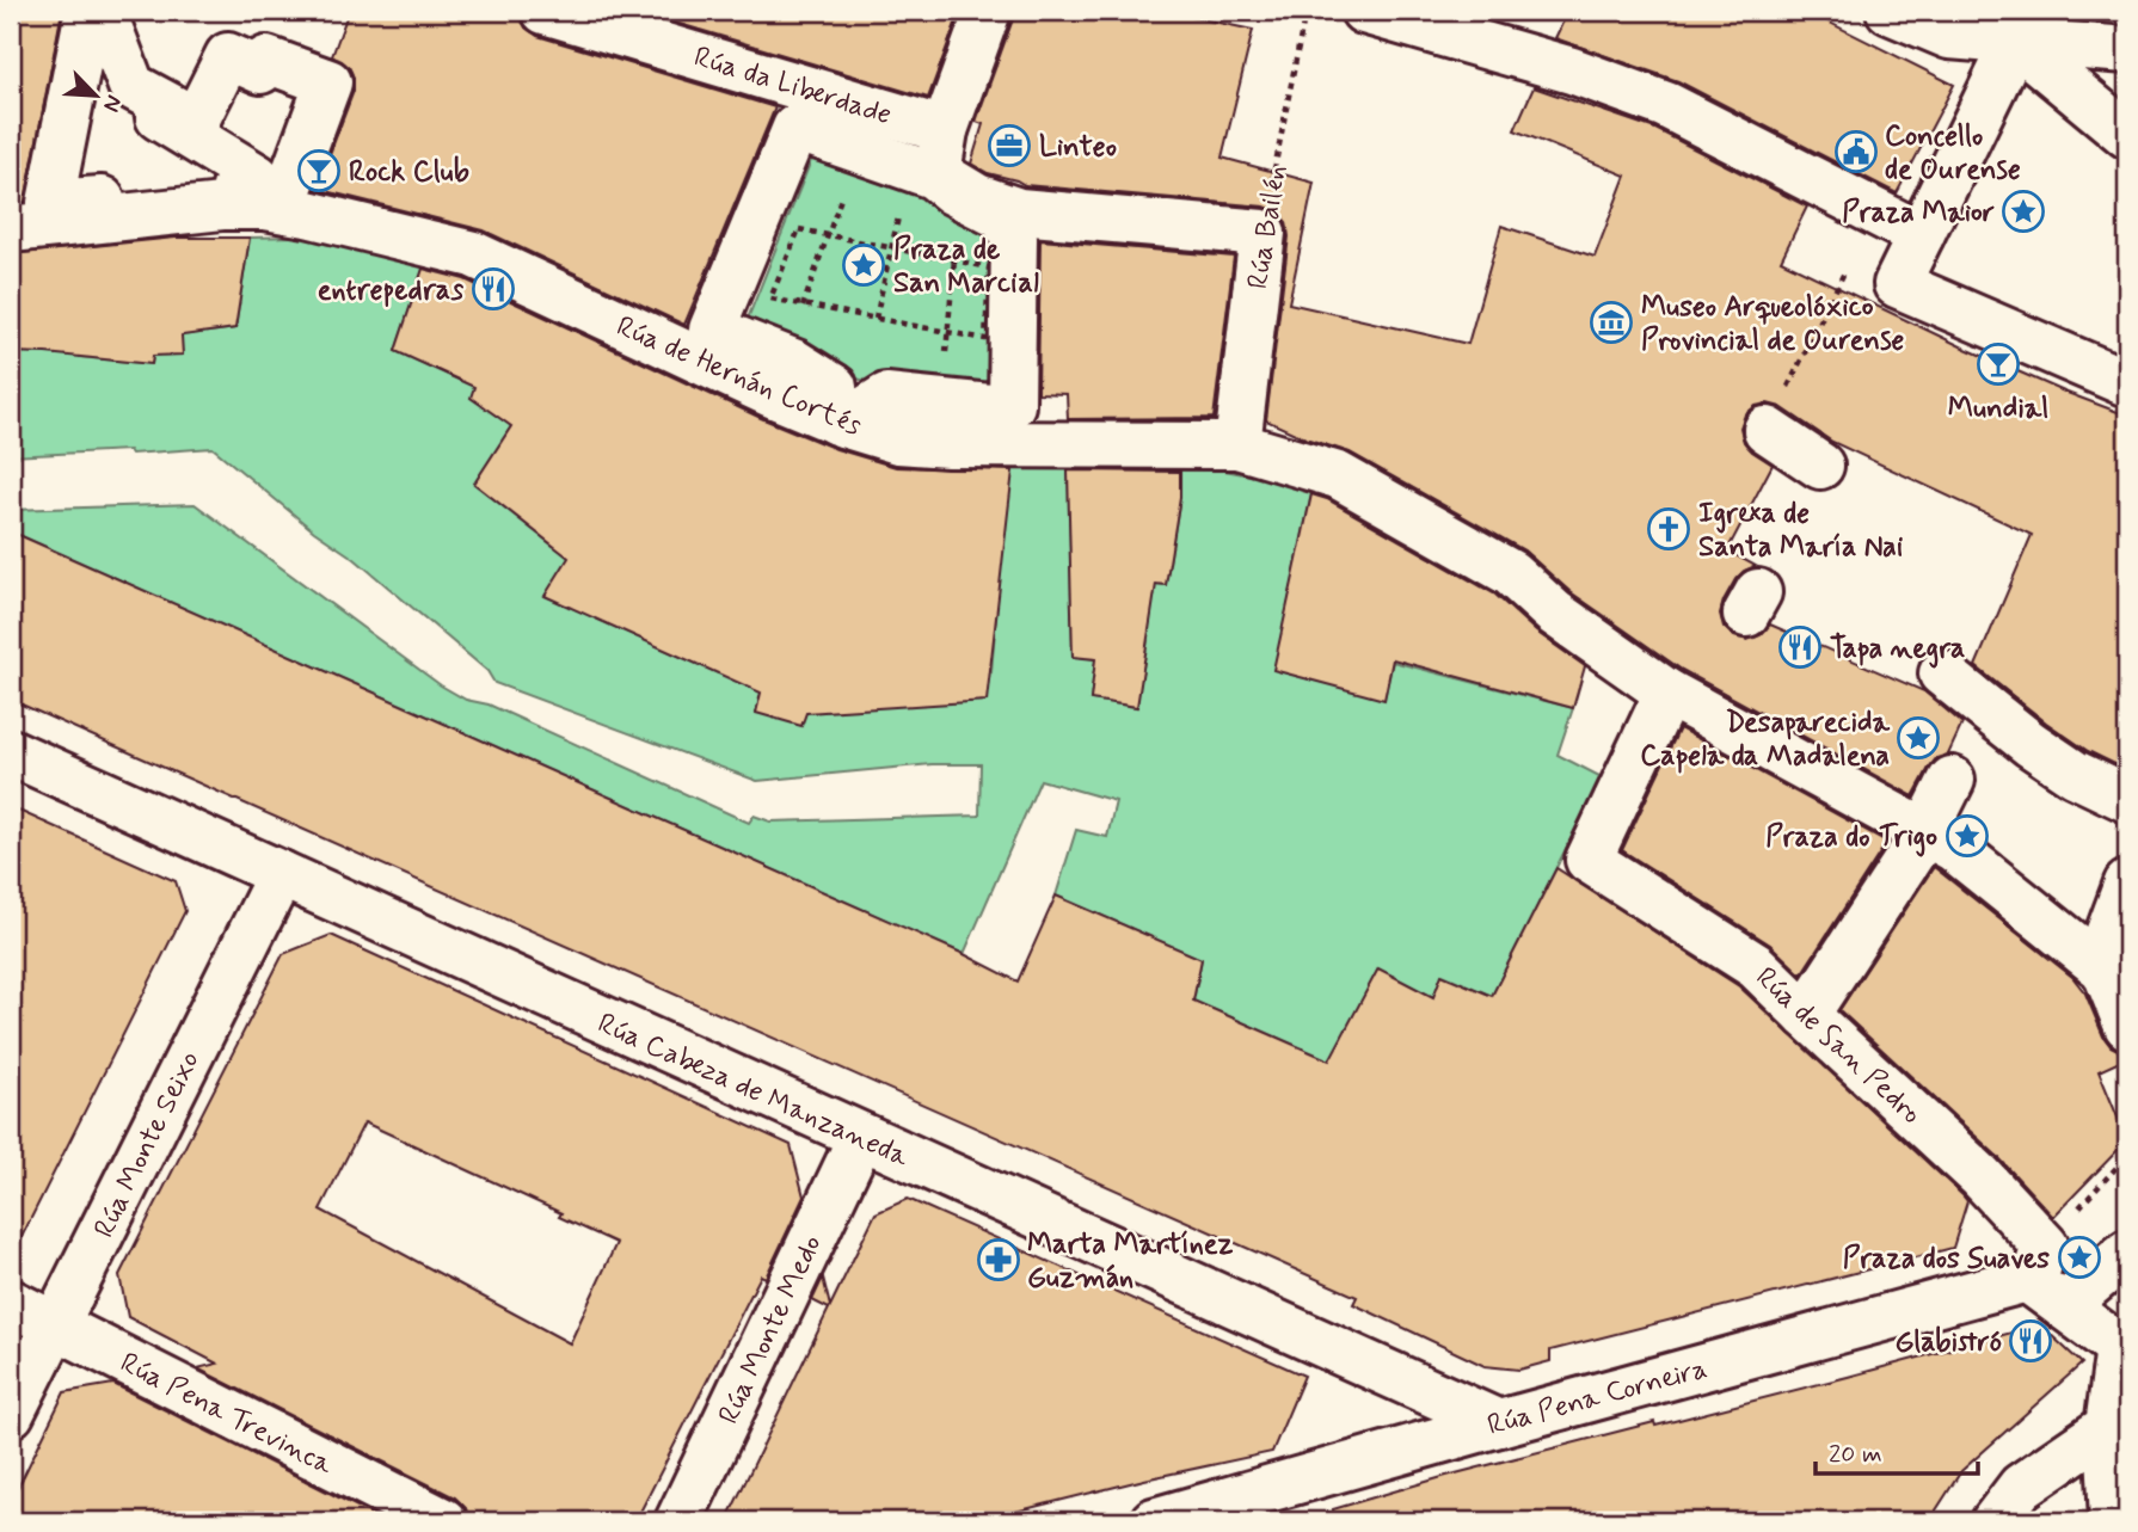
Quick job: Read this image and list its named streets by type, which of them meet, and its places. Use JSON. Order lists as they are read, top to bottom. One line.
{"streets":{"street":["Rúa da Liberdade","Rúa Bailén","Rúa de Hernán Cortés","Rúa de San Pedro","Rúa Cabeza de Manzaneda","Rúa Monte Seixo","Rúa Monte Medo","Rúa Pena Corneira","Rúa Pena Trevinca"]},"crossings":[["Rúa Bailén","Rúa de Hernán Cortés"],["Rúa de Hernán Cortés","Rúa de San Pedro"],["Rúa de San Pedro","Rúa Pena Corneira"],["Rúa Cabeza de Manzaneda","Rúa Monte Seixo"],["Rúa Cabeza de Manzaneda","Rúa Monte Medo"],["Rúa Cabeza de Manzaneda","Rúa Pena Corneira"],["Rúa Monte Seixo","Rúa Pena Trevinca"]],"places":{"office":["Linteo"],"public building":["Concello de Ourense"],"bar":["Rock Club","Mundial"],"place":["Praza Maior","Praza de San Marcial","Desaparecida Capela da Madalena","Praza do Trigo","Praza dos Suaves"],"restaurant":["entrepedras","Tapa negra","Glabistró"],"museum":["Museo Arqueolóxico Provincial de Ourense"],"church":["Igrexa de Santa María Nai"],"pharmacy":["Marta Martínez Guzmán"]},"scale_bar":"20 m","north":"bottom right"}
